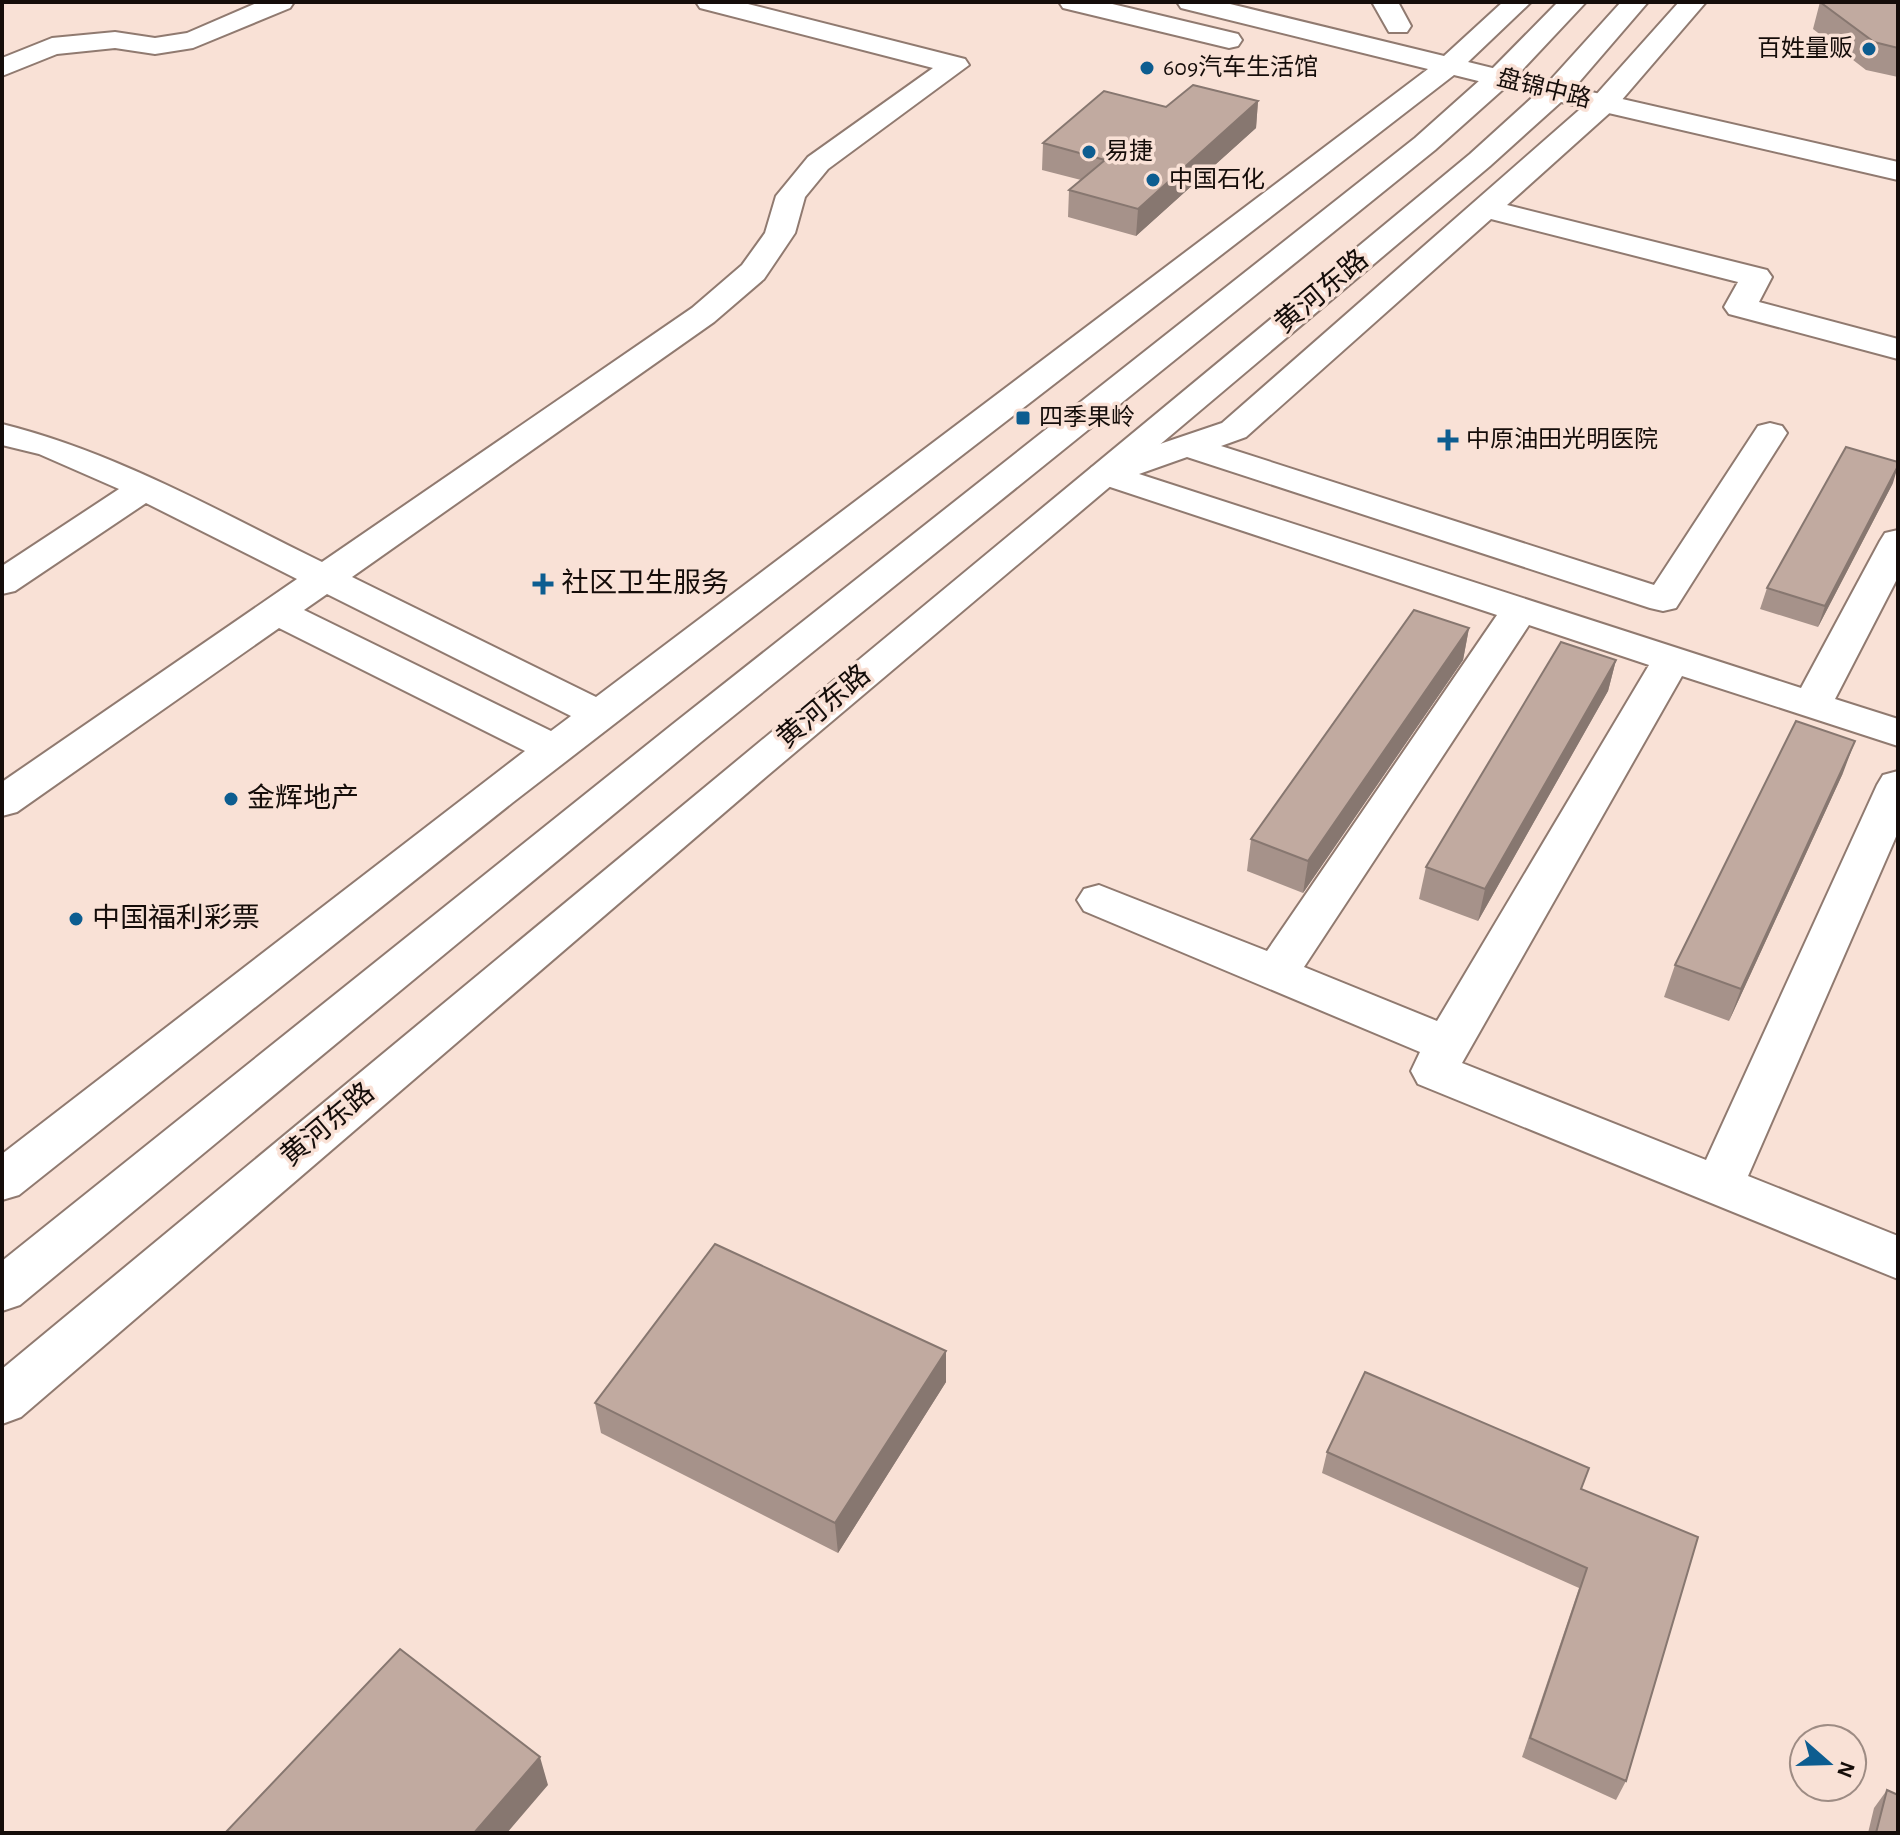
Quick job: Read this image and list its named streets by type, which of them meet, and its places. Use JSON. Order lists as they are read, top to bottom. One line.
{"streets":{"street":["盘锦中路","黄河东路"]},"crossings":[["盘锦中路","黄河东路"]],"places":{"other":["百姓量贩","609汽车生活馆","易捷","中国石化","金辉地产","中国福利彩票"],"transit":["四季果岭"],"health":["中原油田光明医院","社区卫生服务"]},"north":"right"}
